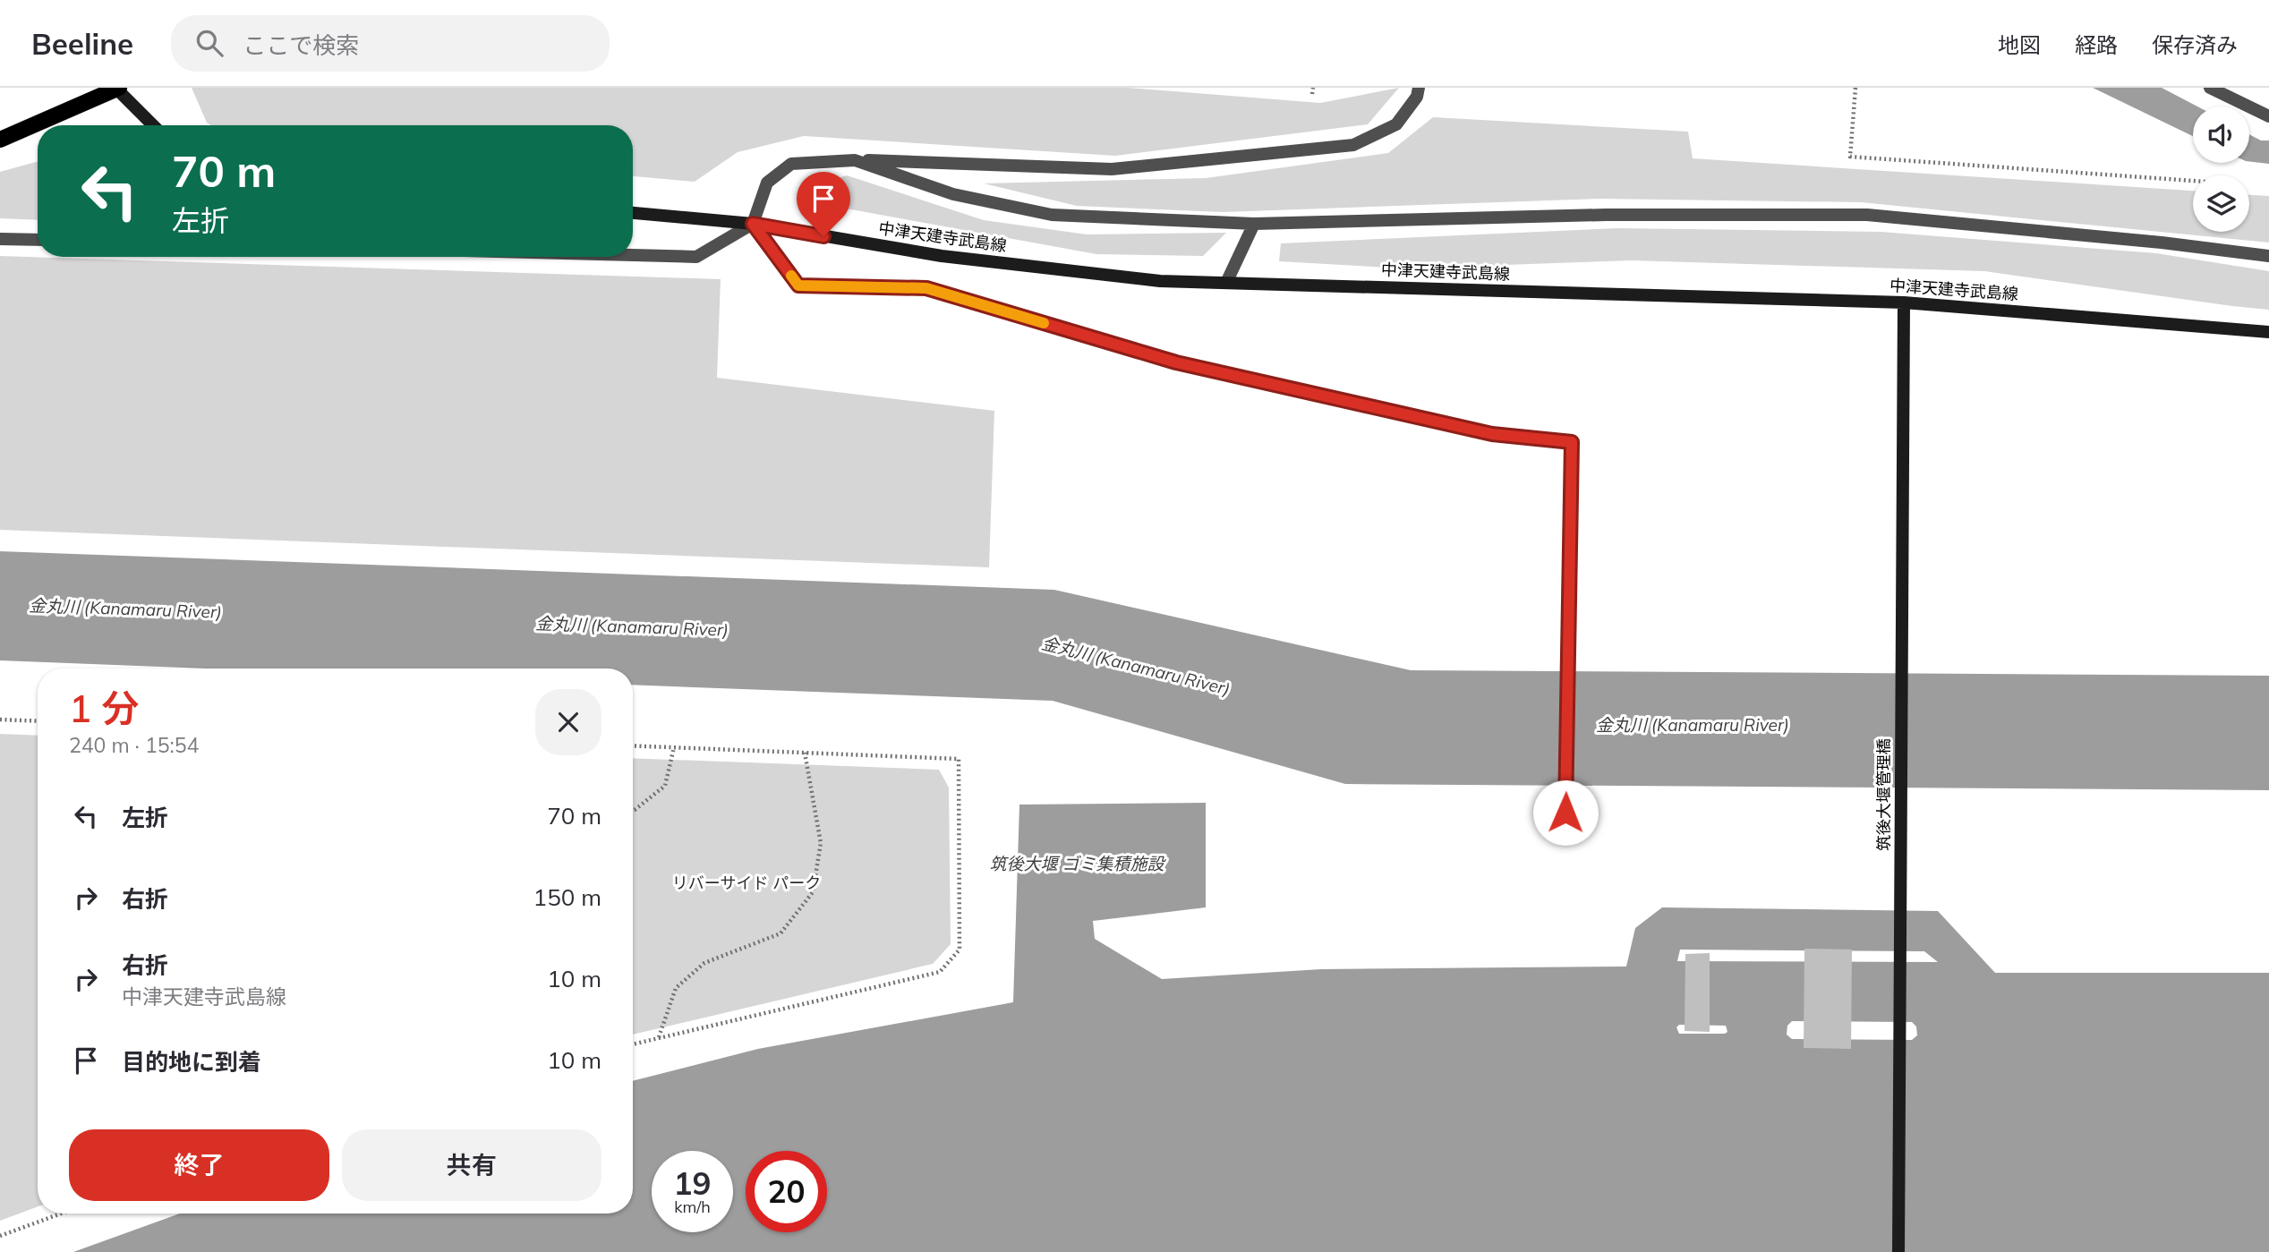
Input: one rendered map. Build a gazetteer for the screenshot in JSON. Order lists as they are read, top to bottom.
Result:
{
  "streets": {
    "main road": ["中津天建寺武島線", "筑後大堰管理橋"]
  },
  "crossings": [
    ["中津天建寺武島線", "筑後大堰管理橋"]
  ],
  "water": ["金丸川 (Kanamaru River)", "筑後大堰 ゴミ集積施設"],
  "parks": ["リバーサイド パーク"],
  "page": {
    "header": "Beeline",
    "search": "ここで検索",
    "nav": ["地図", "経路", "保存済み"],
    "turn": ["70 m", "左折"],
    "heading": ["1 分", "240 m · 15:54"],
    "list": [
      {
        "name": "左折",
        "value": "70 m"
      },
      {
        "name": "右折",
        "value": "150 m"
      },
      {
        "name": "右折",
        "note": "中津天建寺武島線",
        "value": "10 m"
      },
      {
        "name": "目的地に到着",
        "value": "10 m"
      }
    ],
    "buttons": ["終了", "共有"],
    "speed": "19 km/h",
    "limit": "20"
  }
}
